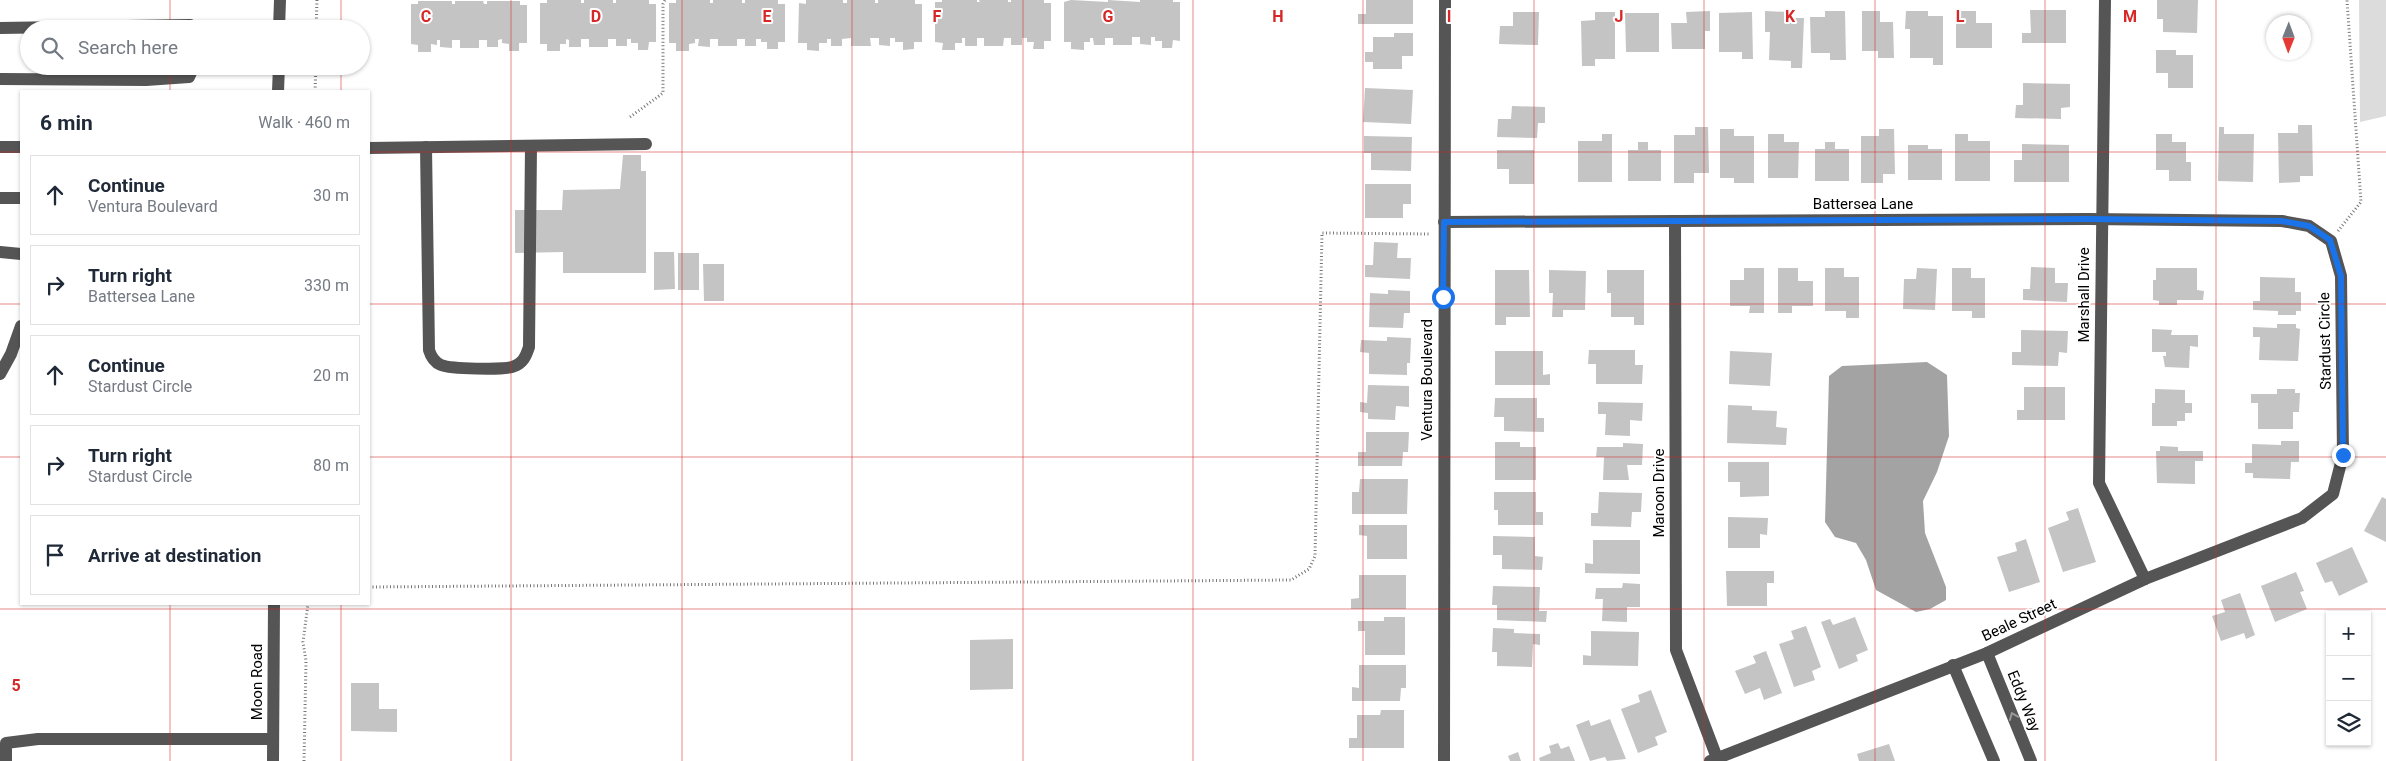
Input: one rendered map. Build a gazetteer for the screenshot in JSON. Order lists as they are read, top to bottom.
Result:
{
  "streets": {
    "street": [
      "Battersea Lane",
      "Marshall Drive",
      "Stardust Circle",
      "Ventura Boulevard",
      "Maroon Drive",
      "Beale Street",
      "Moon Road",
      "Eddy Way"
    ]
  },
  "crossings": [
    ["Battersea Lane", "Marshall Drive"],
    ["Battersea Lane", "Stardust Circle"],
    ["Battersea Lane", "Ventura Boulevard"],
    ["Battersea Lane", "Maroon Drive"],
    ["Marshall Drive", "Beale Street"],
    ["Stardust Circle", "Beale Street"],
    ["Maroon Drive", "Beale Street"],
    ["Beale Street", "Eddy Way"]
  ],
  "north": "bottom",
  "page": {
    "search": "Search here",
    "heading": ["6 min", "Walk · 460 m"],
    "list": [
      ["Continue", "Ventura Boulevard", "30 m"],
      ["Turn right", "Battersea Lane", "330 m"],
      ["Continue", "Stardust Circle", "20 m"],
      ["Turn right", "Stardust Circle", "80 m"],
      "Arrive at destination"
    ],
    "map_buttons": ["+", "−"]
  },
  "grid": {
    "columns": [
      "C",
      "D",
      "E",
      "F",
      "G",
      "H",
      "I",
      "J",
      "K",
      "L",
      "M"
    ],
    "rows": ["5"]
  }
}
